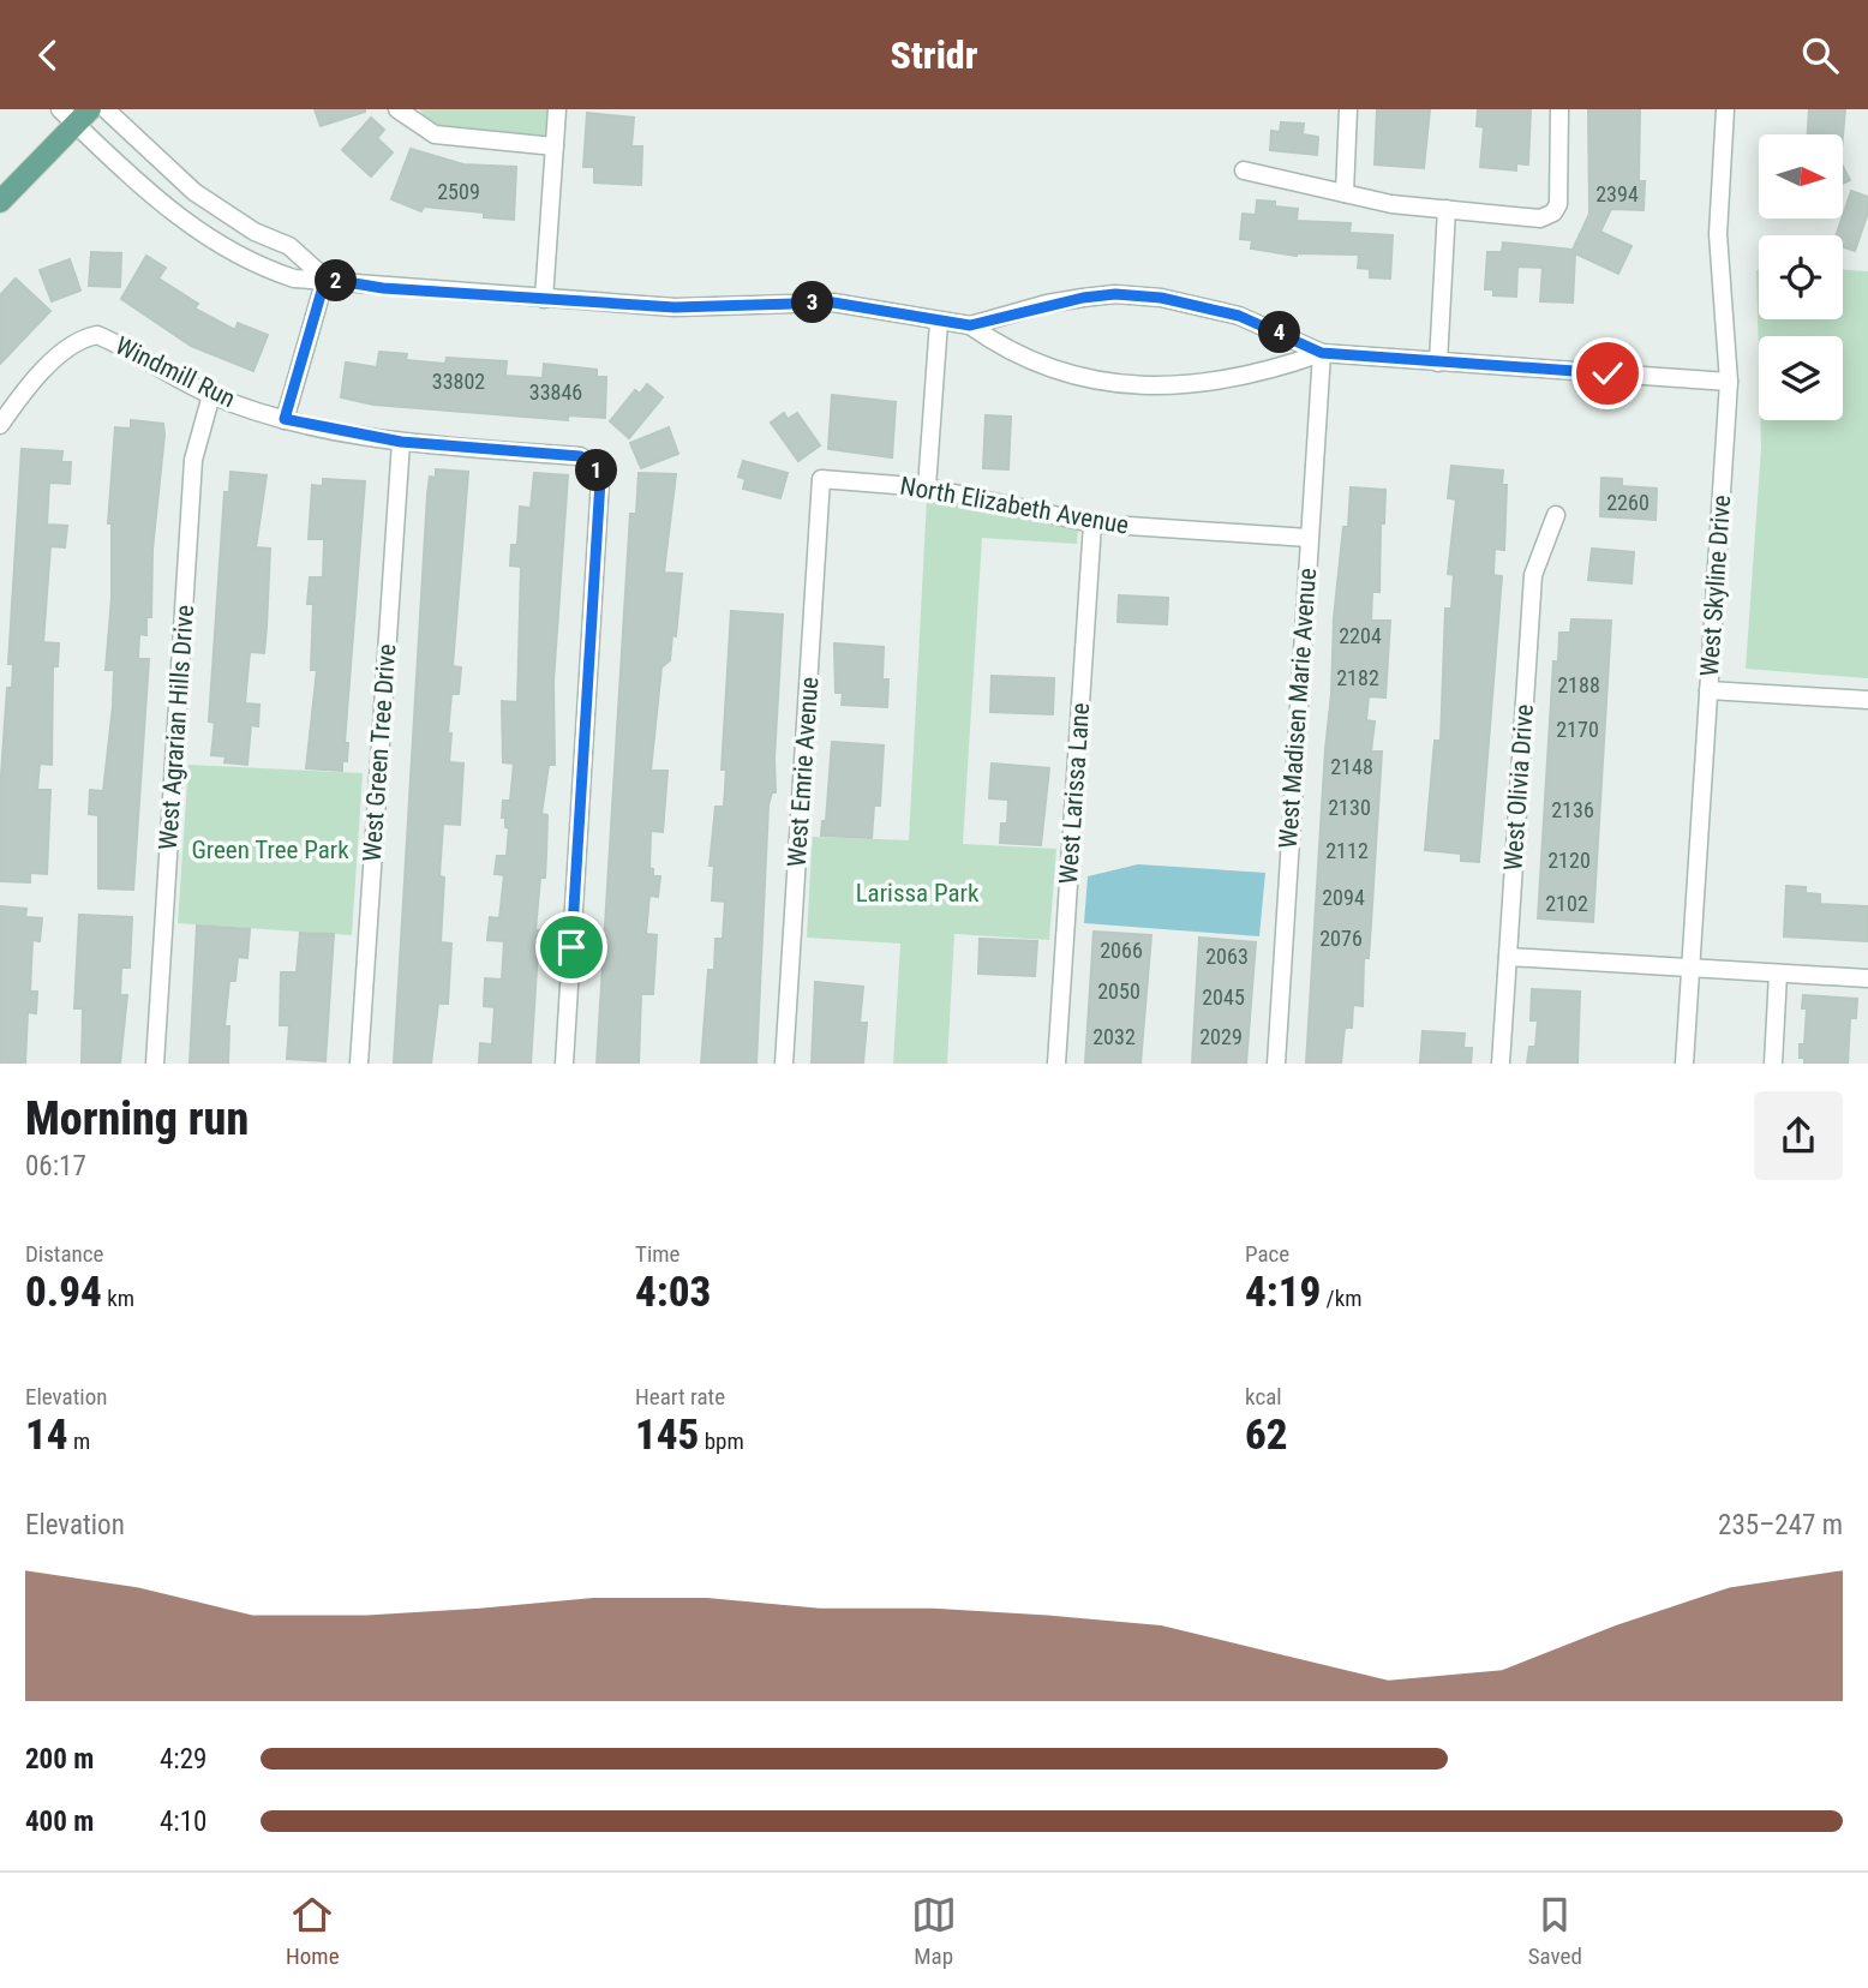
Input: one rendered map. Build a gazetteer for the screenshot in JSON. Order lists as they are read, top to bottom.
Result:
{
  "streets": {
    "street": [
      "Windmill Run",
      "North Elizabeth Avenue",
      "West Skyline Drive",
      "West Madisen Marie Avenue",
      "West Agrarian Hills Drive",
      "West Green Tree Drive",
      "West Emrie Avenue",
      "West Olivia Drive",
      "West Larissa Lane"
    ]
  },
  "crossings": [
    ["Windmill Run", "West Agrarian Hills Drive"],
    ["Windmill Run", "West Green Tree Drive"],
    ["North Elizabeth Avenue", "West Madisen Marie Avenue"],
    ["North Elizabeth Avenue", "West Emrie Avenue"],
    ["North Elizabeth Avenue", "West Larissa Lane"]
  ],
  "parks": ["Green Tree Park", "Larissa Park"],
  "house_numbers": [
    "2509",
    "2394",
    "33802",
    "33846",
    "2260",
    "2204",
    "2182",
    "2188",
    "2170",
    "2148",
    "2130",
    "2136",
    "2112",
    "2120",
    "2094",
    "2102",
    "2076",
    "2066",
    "2063",
    "2050",
    "2045",
    "2032",
    "2029"
  ],
  "north": "right",
  "page": {
    "header": "Stridr",
    "pins": [
      "2",
      "3",
      "4",
      "1"
    ],
    "heading": ["Morning run", "06:17"],
    "stats": [
      ["Distance", "0.94 km"],
      ["Time", "4:03"],
      ["Pace", "4:19 /km"],
      ["Elevation", "14 m"],
      ["Heart rate", "145 bpm"],
      ["kcal", "62"]
    ],
    "chart": ["Elevation", "235–247 m"],
    "list": [
      {
        "name": "200 m",
        "note": "4:29"
      },
      {
        "name": "400 m",
        "note": "4:10"
      }
    ],
    "tabs": ["Home", "Map", "Saved"]
  }
}
